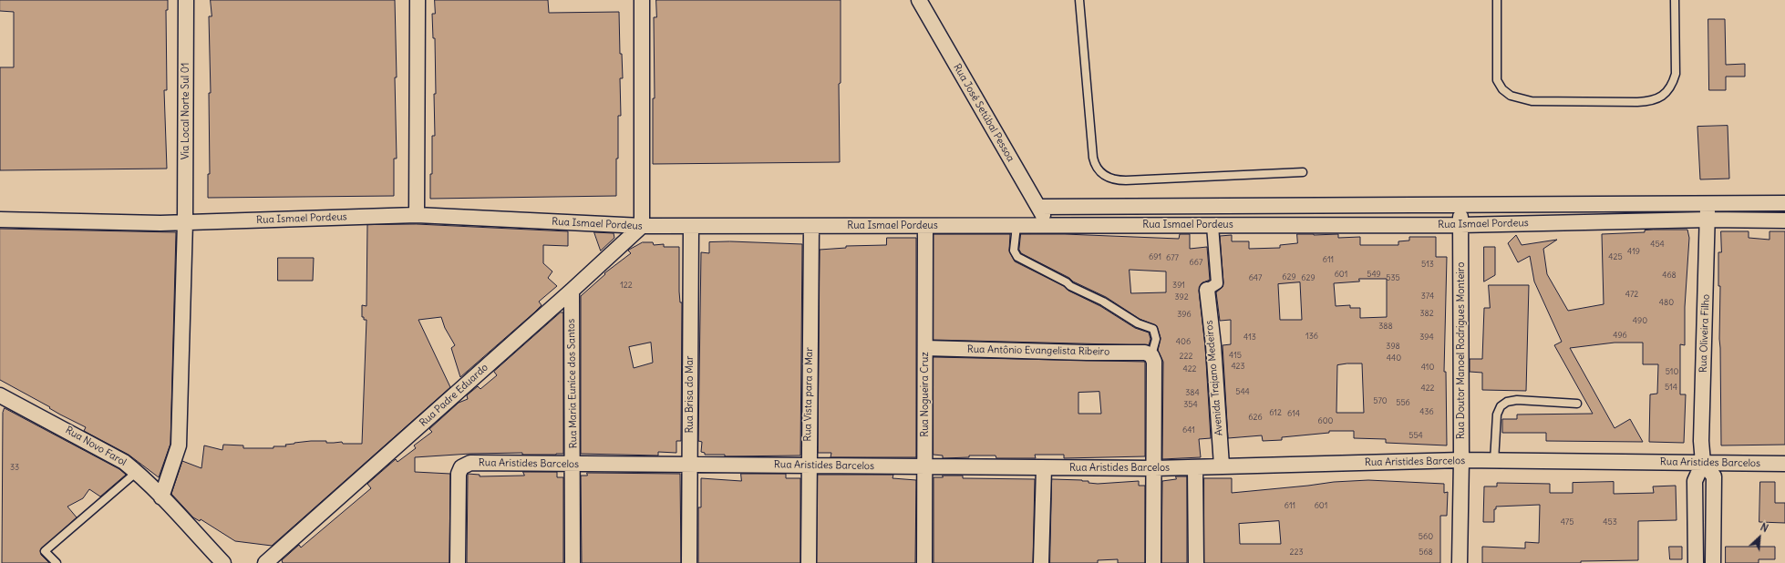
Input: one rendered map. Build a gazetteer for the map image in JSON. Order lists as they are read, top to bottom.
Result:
{
  "streets": {
    "street": [
      "Via Local Norte Sul 01",
      "Rua José Setúbal Pessoa",
      "Rua Ismael Pordeus",
      "Rua Oliveira Filho",
      "Rua Antônio Evangelista Ribeiro",
      "Rua Doutor Manoel Rodrigues Monteiro",
      "Avenida Trajano Medeiros",
      "Rua Maria Euníce dos Santos",
      "Rua Brisa do Mar",
      "Rua Vista para o Mar",
      "Rua Nogueira Cruz",
      "Rua Padre Eduardo",
      "Rua Novo Farol",
      "Rua Aristides Barcelos"
    ]
  },
  "crossings": [
    ["Via Local Norte Sul 01", "Rua Ismael Pordeus"],
    ["Via Local Norte Sul 01", "Rua Novo Farol"],
    ["Rua José Setúbal Pessoa", "Rua Ismael Pordeus"],
    ["Rua Ismael Pordeus", "Rua Oliveira Filho"],
    ["Rua Ismael Pordeus", "Rua Doutor Manoel Rodrigues Monteiro"],
    ["Rua Ismael Pordeus", "Rua Brisa do Mar"],
    ["Rua Ismael Pordeus", "Rua Vista para o Mar"],
    ["Rua Ismael Pordeus", "Rua Nogueira Cruz"],
    ["Rua Ismael Pordeus", "Rua Padre Eduardo"],
    ["Rua Oliveira Filho", "Rua Aristides Barcelos"],
    ["Rua Antônio Evangelista Ribeiro", "Rua Nogueira Cruz"],
    ["Rua Doutor Manoel Rodrigues Monteiro", "Rua Aristides Barcelos"],
    ["Avenida Trajano Medeiros", "Rua Aristides Barcelos"],
    ["Rua Maria Euníce dos Santos", "Rua Padre Eduardo"],
    ["Rua Maria Euníce dos Santos", "Rua Aristides Barcelos"],
    ["Rua Brisa do Mar", "Rua Aristides Barcelos"],
    ["Rua Vista para o Mar", "Rua Aristides Barcelos"],
    ["Rua Nogueira Cruz", "Rua Aristides Barcelos"]
  ],
  "house_numbers": [
    "454",
    "419",
    "691",
    "425",
    "677",
    "611",
    "667",
    "513",
    "601",
    "549",
    "468",
    "629",
    "647",
    "629",
    "535",
    "122",
    "391",
    "472",
    "374",
    "392",
    "480",
    "382",
    "396",
    "490",
    "388",
    "496",
    "136",
    "413",
    "394",
    "406",
    "398",
    "415",
    "222",
    "440",
    "423",
    "410",
    "422",
    "510",
    "514",
    "422",
    "544",
    "384",
    "570",
    "556",
    "354",
    "436",
    "612",
    "614",
    "626",
    "600",
    "641",
    "554",
    "33",
    "611",
    "601",
    "475",
    "453",
    "560",
    "223",
    "568"
  ],
  "north": "top right"
}
